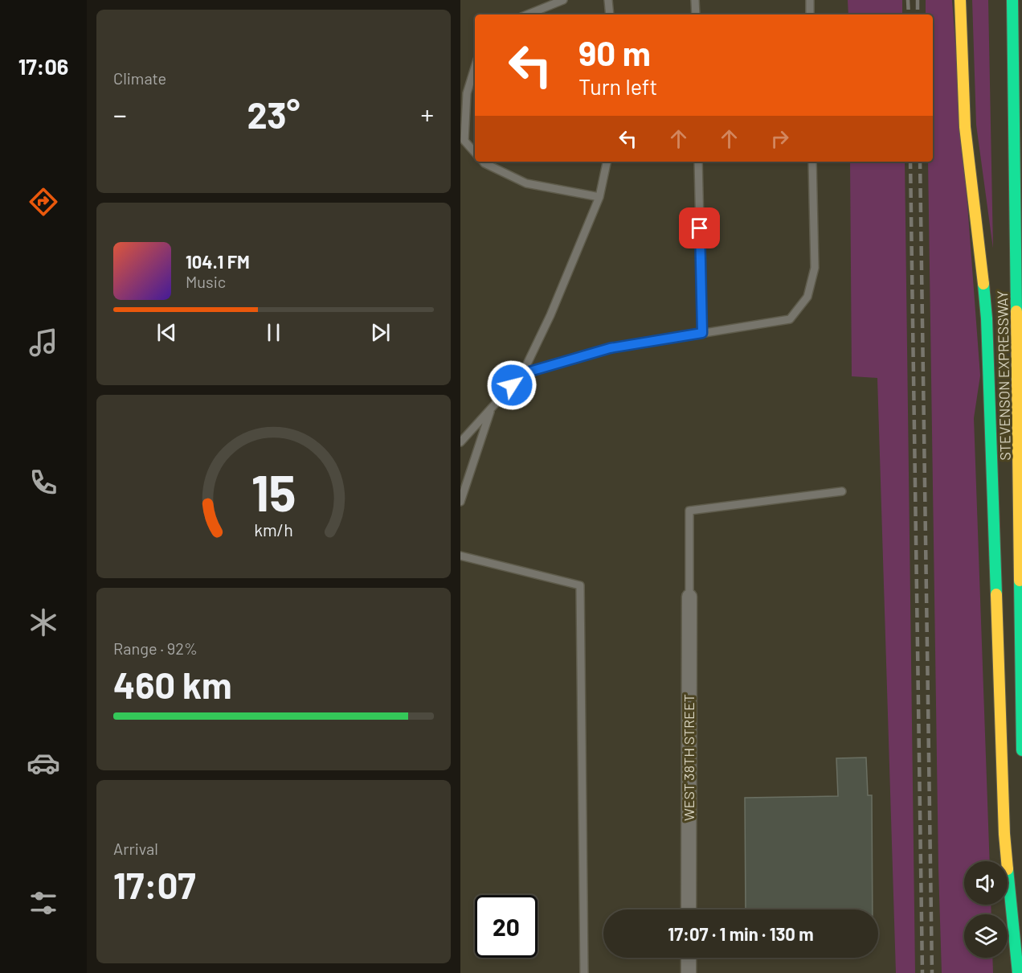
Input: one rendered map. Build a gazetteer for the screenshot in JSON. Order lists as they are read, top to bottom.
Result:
{
  "streets": {
    "highway": ["STEVENSON EXPRESSWAY"],
    "street": ["WEST 38TH STREET"]
  },
  "page": {
    "tabs": "17:06",
    "tile": [
      "Climate",
      ["Range · 92%", "460 km"],
      ["Arrival", "17:07"]
    ],
    "turn": ["90 m", "Turn left"],
    "heat": ["−", "23°", "+"],
    "song": ["104.1 FM", "Music"],
    "limit": "20",
    "trip": "17:07 · 1 min · 130 m",
    "gauge": ["15", "km/h"]
  }
}
